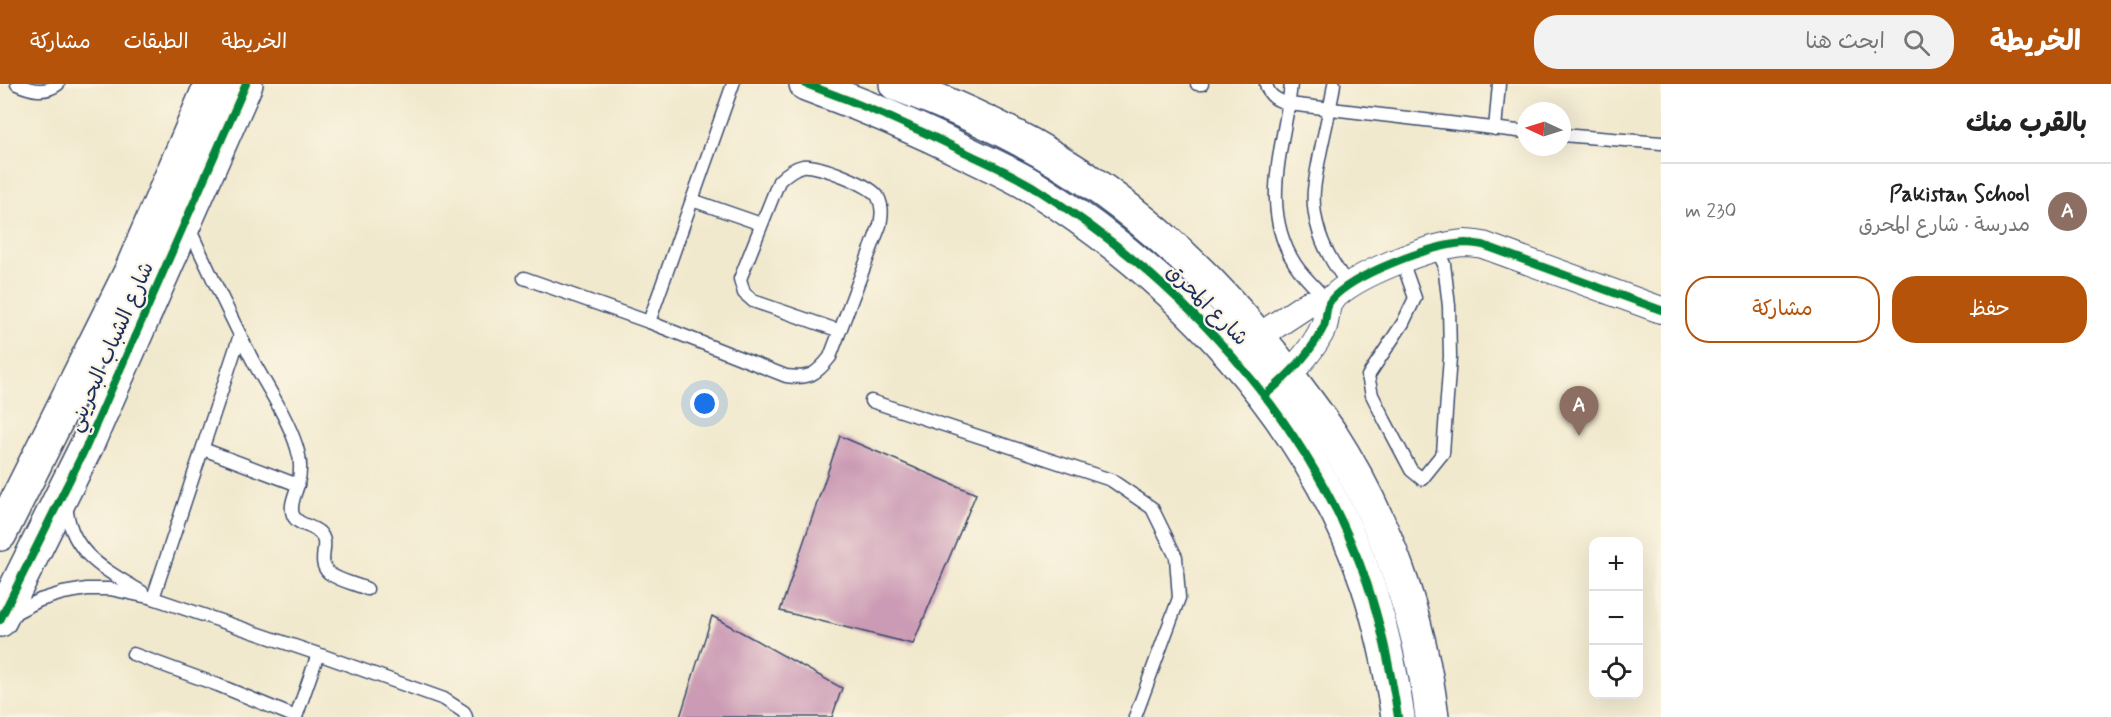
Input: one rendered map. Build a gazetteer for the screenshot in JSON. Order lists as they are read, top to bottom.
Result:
{
  "streets": {
    "street": ["شارع المحرق", "شارع الشباب البحريني"]
  },
  "north": "left",
  "page": {
    "header": "الخريطة",
    "search": "ابحث هنا",
    "nav": ["الخريطة", "الطبقات", "مشاركة"],
    "heading": "بالقرب منك",
    "list": [
      {
        "mark": "A",
        "name": "Pakistan School",
        "note": "مدرسة · شارع المحرق",
        "value": "230 m"
      }
    ],
    "buttons": ["حفظ", "مشاركة"],
    "pins": "A",
    "map_buttons": ["+", "−"]
  }
}
